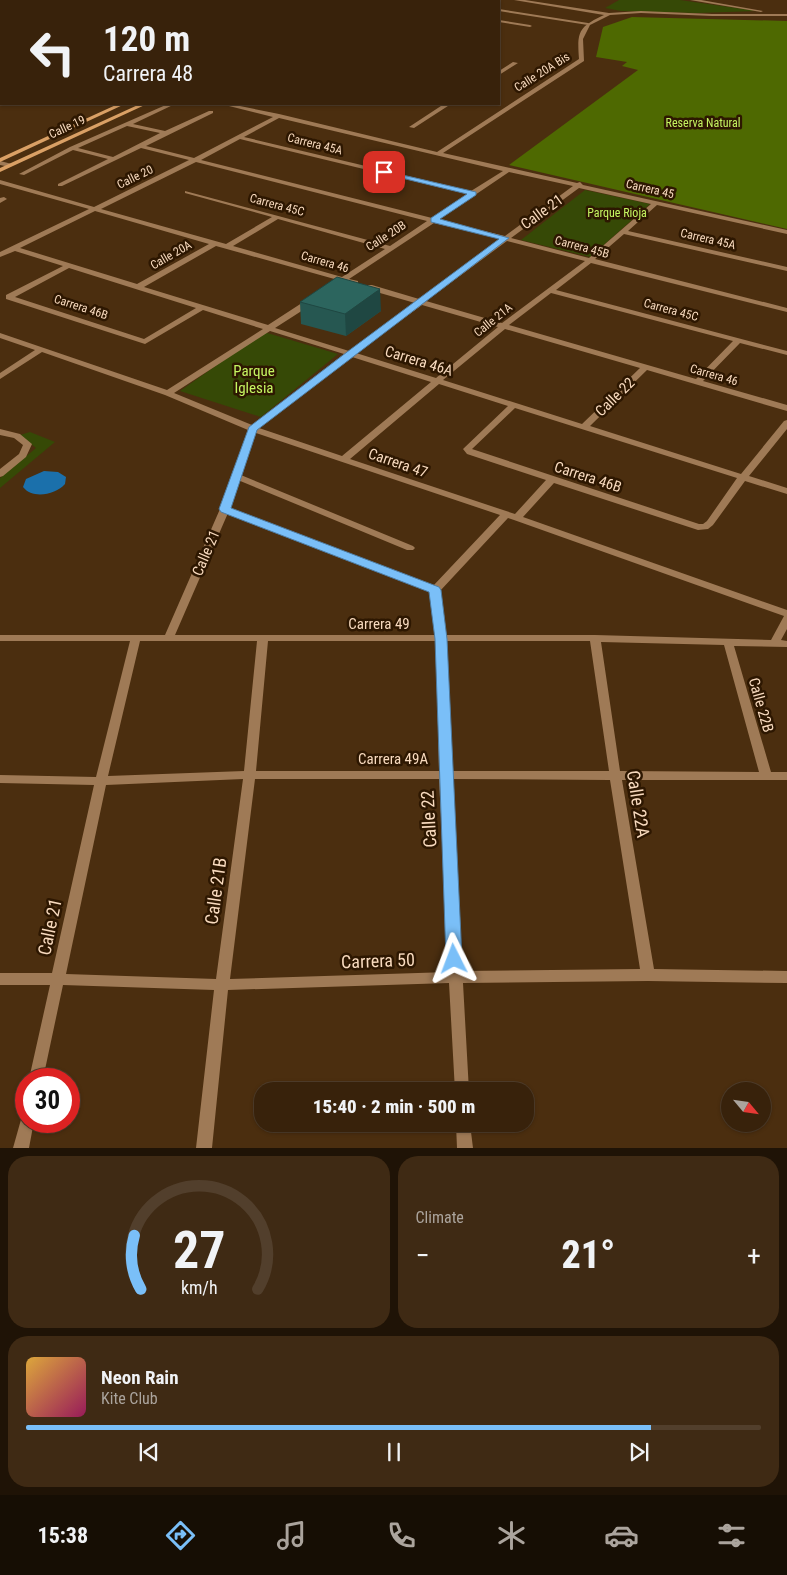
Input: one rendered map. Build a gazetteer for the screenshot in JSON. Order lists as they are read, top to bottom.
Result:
{
  "streets": {
    "main road": ["Calle 19"],
    "street": [
      "Calle 20A Bis",
      "Carrera 45A",
      "Calle 20",
      "Carrera 45",
      "Carrera 45C",
      "Calle 21",
      "Calle 20B",
      "Carrera 45B",
      "Calle 20A",
      "Carrera 46",
      "Carrera 46B",
      "Calle 21A",
      "Carrera 46A",
      "Calle 22",
      "Carrera 47",
      "Carrera 49",
      "Calle 22B",
      "Carrera 49A",
      "Calle 22A",
      "Calle 21B",
      "Carrera 50"
    ]
  },
  "crossings": [
    ["Carrera 45A", "Calle 20"],
    ["Carrera 45A", "Calle 20B"],
    ["Carrera 45A", "Calle 21A"],
    ["Calle 20", "Carrera 45B"],
    ["Calle 20", "Carrera 46"],
    ["Calle 20", "Carrera 46A"],
    ["Carrera 45", "Calle 21"],
    ["Carrera 45", "Calle 20B"],
    ["Carrera 45", "Calle 21A"],
    ["Carrera 45C", "Calle 20B"],
    ["Carrera 45C", "Calle 21A"],
    ["Calle 21", "Carrera 45B"],
    ["Calle 21", "Carrera 46"],
    ["Calle 21", "Carrera 46A"],
    ["Calle 21", "Carrera 47"],
    ["Calle 21", "Carrera 49"],
    ["Calle 21", "Carrera 49A"],
    ["Calle 21", "Carrera 50"],
    ["Calle 20B", "Carrera 45B"],
    ["Calle 20B", "Carrera 46"],
    ["Carrera 45B", "Calle 21A"],
    ["Calle 20A", "Carrera 46"],
    ["Calle 20A", "Carrera 46A"],
    ["Carrera 46", "Calle 21A"],
    ["Carrera 46", "Calle 22"],
    ["Carrera 46B", "Carrera 46A"],
    ["Calle 21A", "Carrera 46A"],
    ["Calle 21A", "Carrera 47"],
    ["Carrera 46A", "Calle 22"],
    ["Calle 22", "Carrera 49"],
    ["Calle 22", "Carrera 49A"],
    ["Calle 22", "Carrera 50"],
    ["Carrera 49", "Calle 22B"],
    ["Carrera 49", "Calle 22A"],
    ["Carrera 49", "Calle 21B"],
    ["Calle 22B", "Carrera 49A"],
    ["Carrera 49A", "Calle 22A"],
    ["Carrera 49A", "Calle 21B"],
    ["Calle 22A", "Carrera 50"],
    ["Calle 21B", "Carrera 50"]
  ],
  "parks": ["Reserva Natural", "Parque Rioja", "Parque Iglesia"],
  "north": "bottom right",
  "page": {
    "turn": ["120 m", "Carrera 48"],
    "limit": "30",
    "trip": "15:40 · 2 min · 500 m",
    "tile": "Climate",
    "heat": ["−", "21°", "+"],
    "song": ["Neon Rain", "Kite Club"],
    "tabs": "15:38",
    "gauge": ["27", "km/h"]
  }
}
